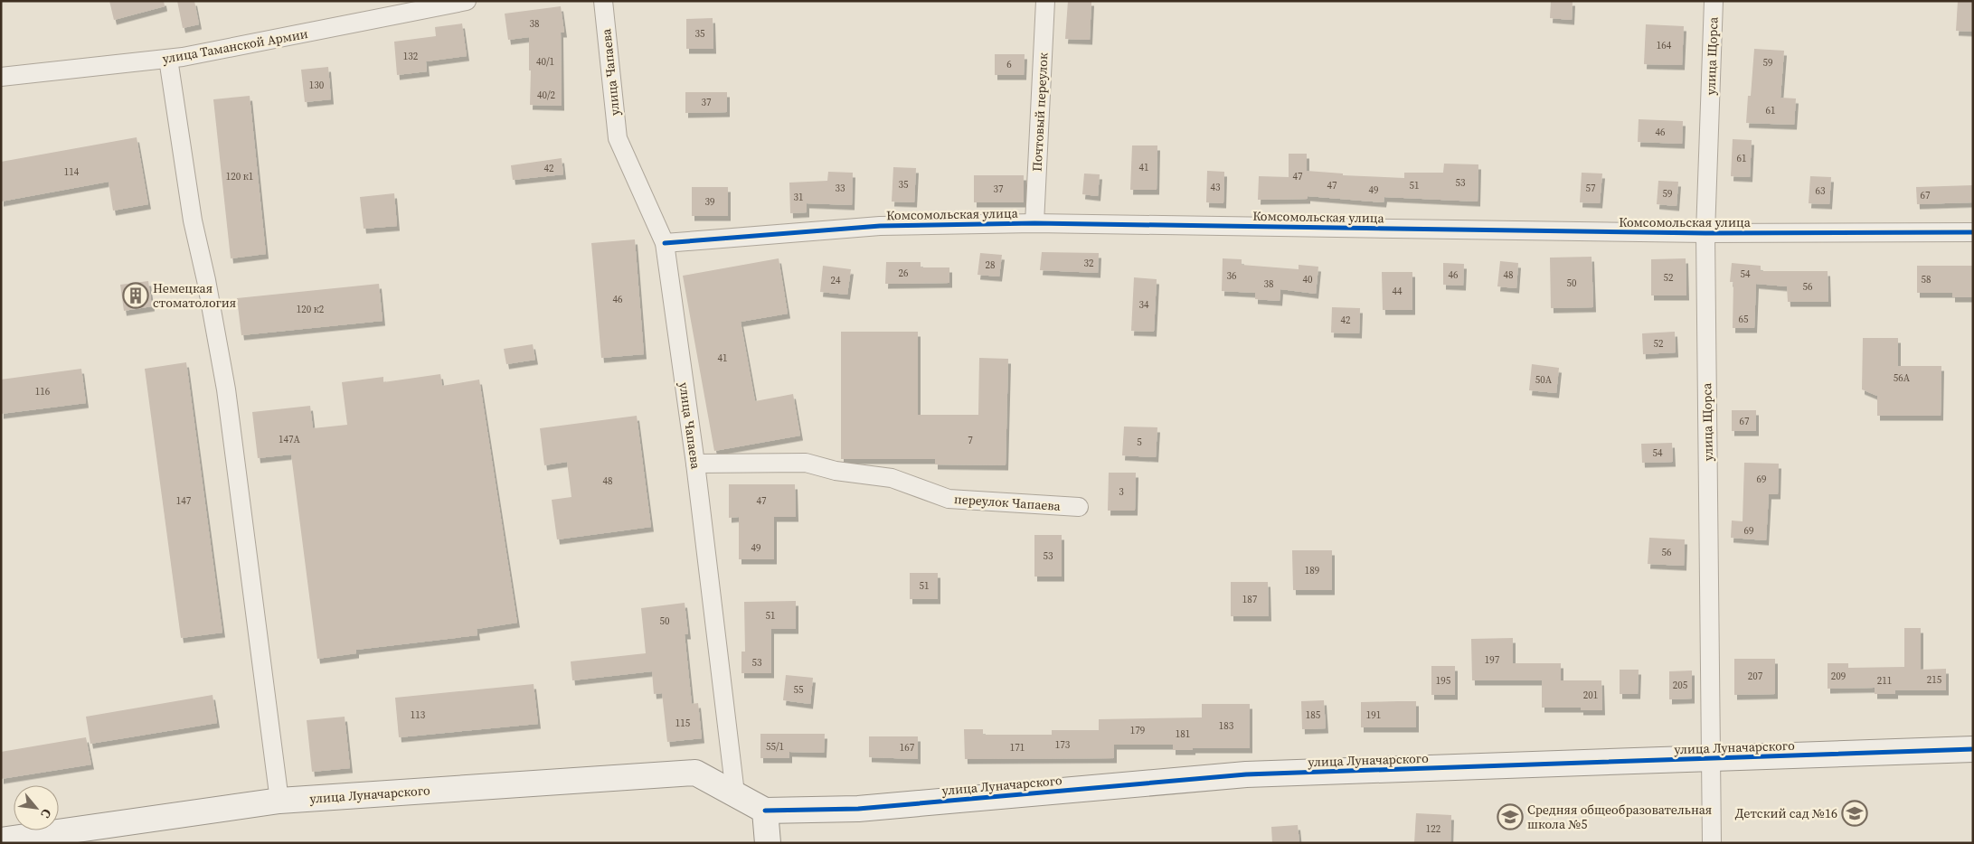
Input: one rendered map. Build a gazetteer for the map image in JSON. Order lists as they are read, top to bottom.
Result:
{
  "streets": {
    "street": [
      "улица Таманской Армии",
      "улица Щорса",
      "улица Чапаева",
      "Почтовый переулок",
      "Комсомольская улица",
      "переулок Чапаева",
      "улица Луначарского"
    ]
  },
  "crossings": [
    ["улица Щорса", "Комсомольская улица"],
    ["улица Щорса", "улица Луначарского"],
    ["улица Чапаева", "Комсомольская улица"],
    ["улица Чапаева", "переулок Чапаева"],
    ["улица Чапаева", "улица Луначарского"],
    ["Почтовый переулок", "Комсомольская улица"]
  ],
  "places": {
    "building": ["Немецкая стоматология"],
    "school or university": ["Детский сад №16", "Средняя общеобразовательная школа №5"]
  },
  "house_numbers": [
    "38",
    "35",
    "164",
    "132",
    "40/1",
    "59",
    "6",
    "130",
    "40/2",
    "37",
    "61",
    "46",
    "61",
    "41",
    "42",
    "114",
    "120 к1",
    "47",
    "53",
    "35",
    "47",
    "51",
    "43",
    "33",
    "57",
    "37",
    "49",
    "63",
    "59",
    "67",
    "31",
    "39",
    "32",
    "28",
    "26",
    "54",
    "46",
    "48",
    "36",
    "52",
    "40",
    "58",
    "24",
    "50",
    "38",
    "56",
    "44",
    "46",
    "34",
    "120 к2",
    "65",
    "42",
    "52",
    "41",
    "56А",
    "50А",
    "116",
    "67",
    "147А",
    "7",
    "5",
    "54",
    "69",
    "48",
    "3",
    "147",
    "47",
    "69",
    "49",
    "56",
    "53",
    "189",
    "51",
    "187",
    "51",
    "50",
    "197",
    "53",
    "207",
    "209",
    "215",
    "195",
    "211",
    "205",
    "55",
    "201",
    "113",
    "185",
    "191",
    "115",
    "183",
    "179",
    "181",
    "173",
    "55/1",
    "167",
    "171",
    "122"
  ],
  "north": "bottom right"
}
